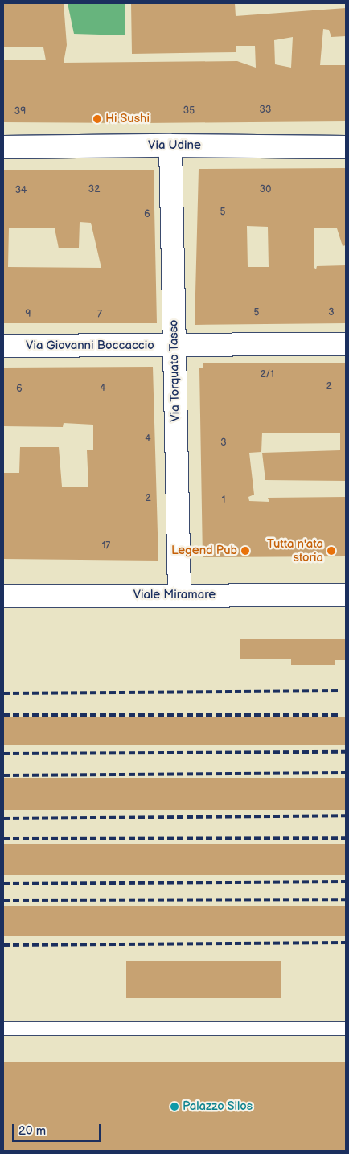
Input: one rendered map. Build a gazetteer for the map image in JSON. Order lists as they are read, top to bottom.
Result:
{
  "streets": {
    "street": [
      "Via Udine",
      "Via Giovanni Boccaccio",
      "Via Torquato Tasso",
      "Viale Miramare"
    ]
  },
  "crossings": [
    ["Via Udine", "Via Torquato Tasso"],
    ["Via Giovanni Boccaccio", "Via Torquato Tasso"],
    ["Via Torquato Tasso", "Viale Miramare"]
  ],
  "places": [
    "Hi Sushi",
    "Legend Pub",
    "Tutta n'ata storia",
    "Palazzo Silos"
  ],
  "house_numbers": [
    "33",
    "35",
    "39",
    "32",
    "30",
    "34",
    "5",
    "6",
    "5",
    "3",
    "9",
    "7",
    "2/1",
    "2",
    "4",
    "6",
    "4",
    "3",
    "2",
    "1",
    "17"
  ],
  "scale_bar": "20 m"
}
